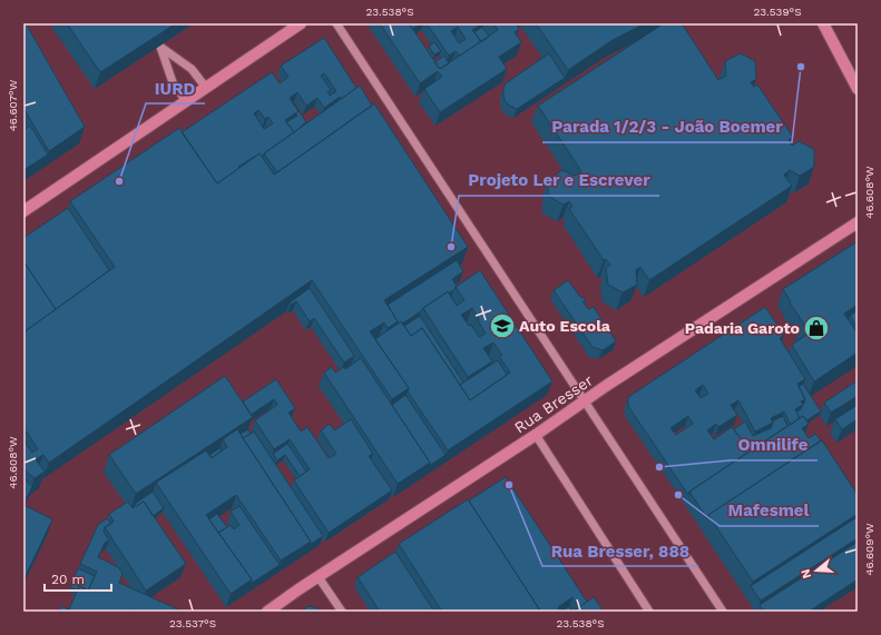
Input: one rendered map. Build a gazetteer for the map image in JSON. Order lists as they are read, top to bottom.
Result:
{
  "streets": {
    "main road": ["Rua Bresser"]
  },
  "places": {
    "other": [
      "Parada 1/2/3 - João Boemer",
      "IURD",
      "Projeto Ler e Escrever",
      "Omnilife",
      "Rua Bresser, 888",
      "Mafesmel"
    ],
    "school or university": ["Auto Escola"],
    "shop": ["Padaria Garoto"]
  },
  "scale_bar": "20 m",
  "north": "left",
  "coordinates": [
    "23.538°S",
    "23.539°S",
    "46.607°W",
    "46.608°W",
    "46.609°W",
    "23.537°S"
  ]
}
